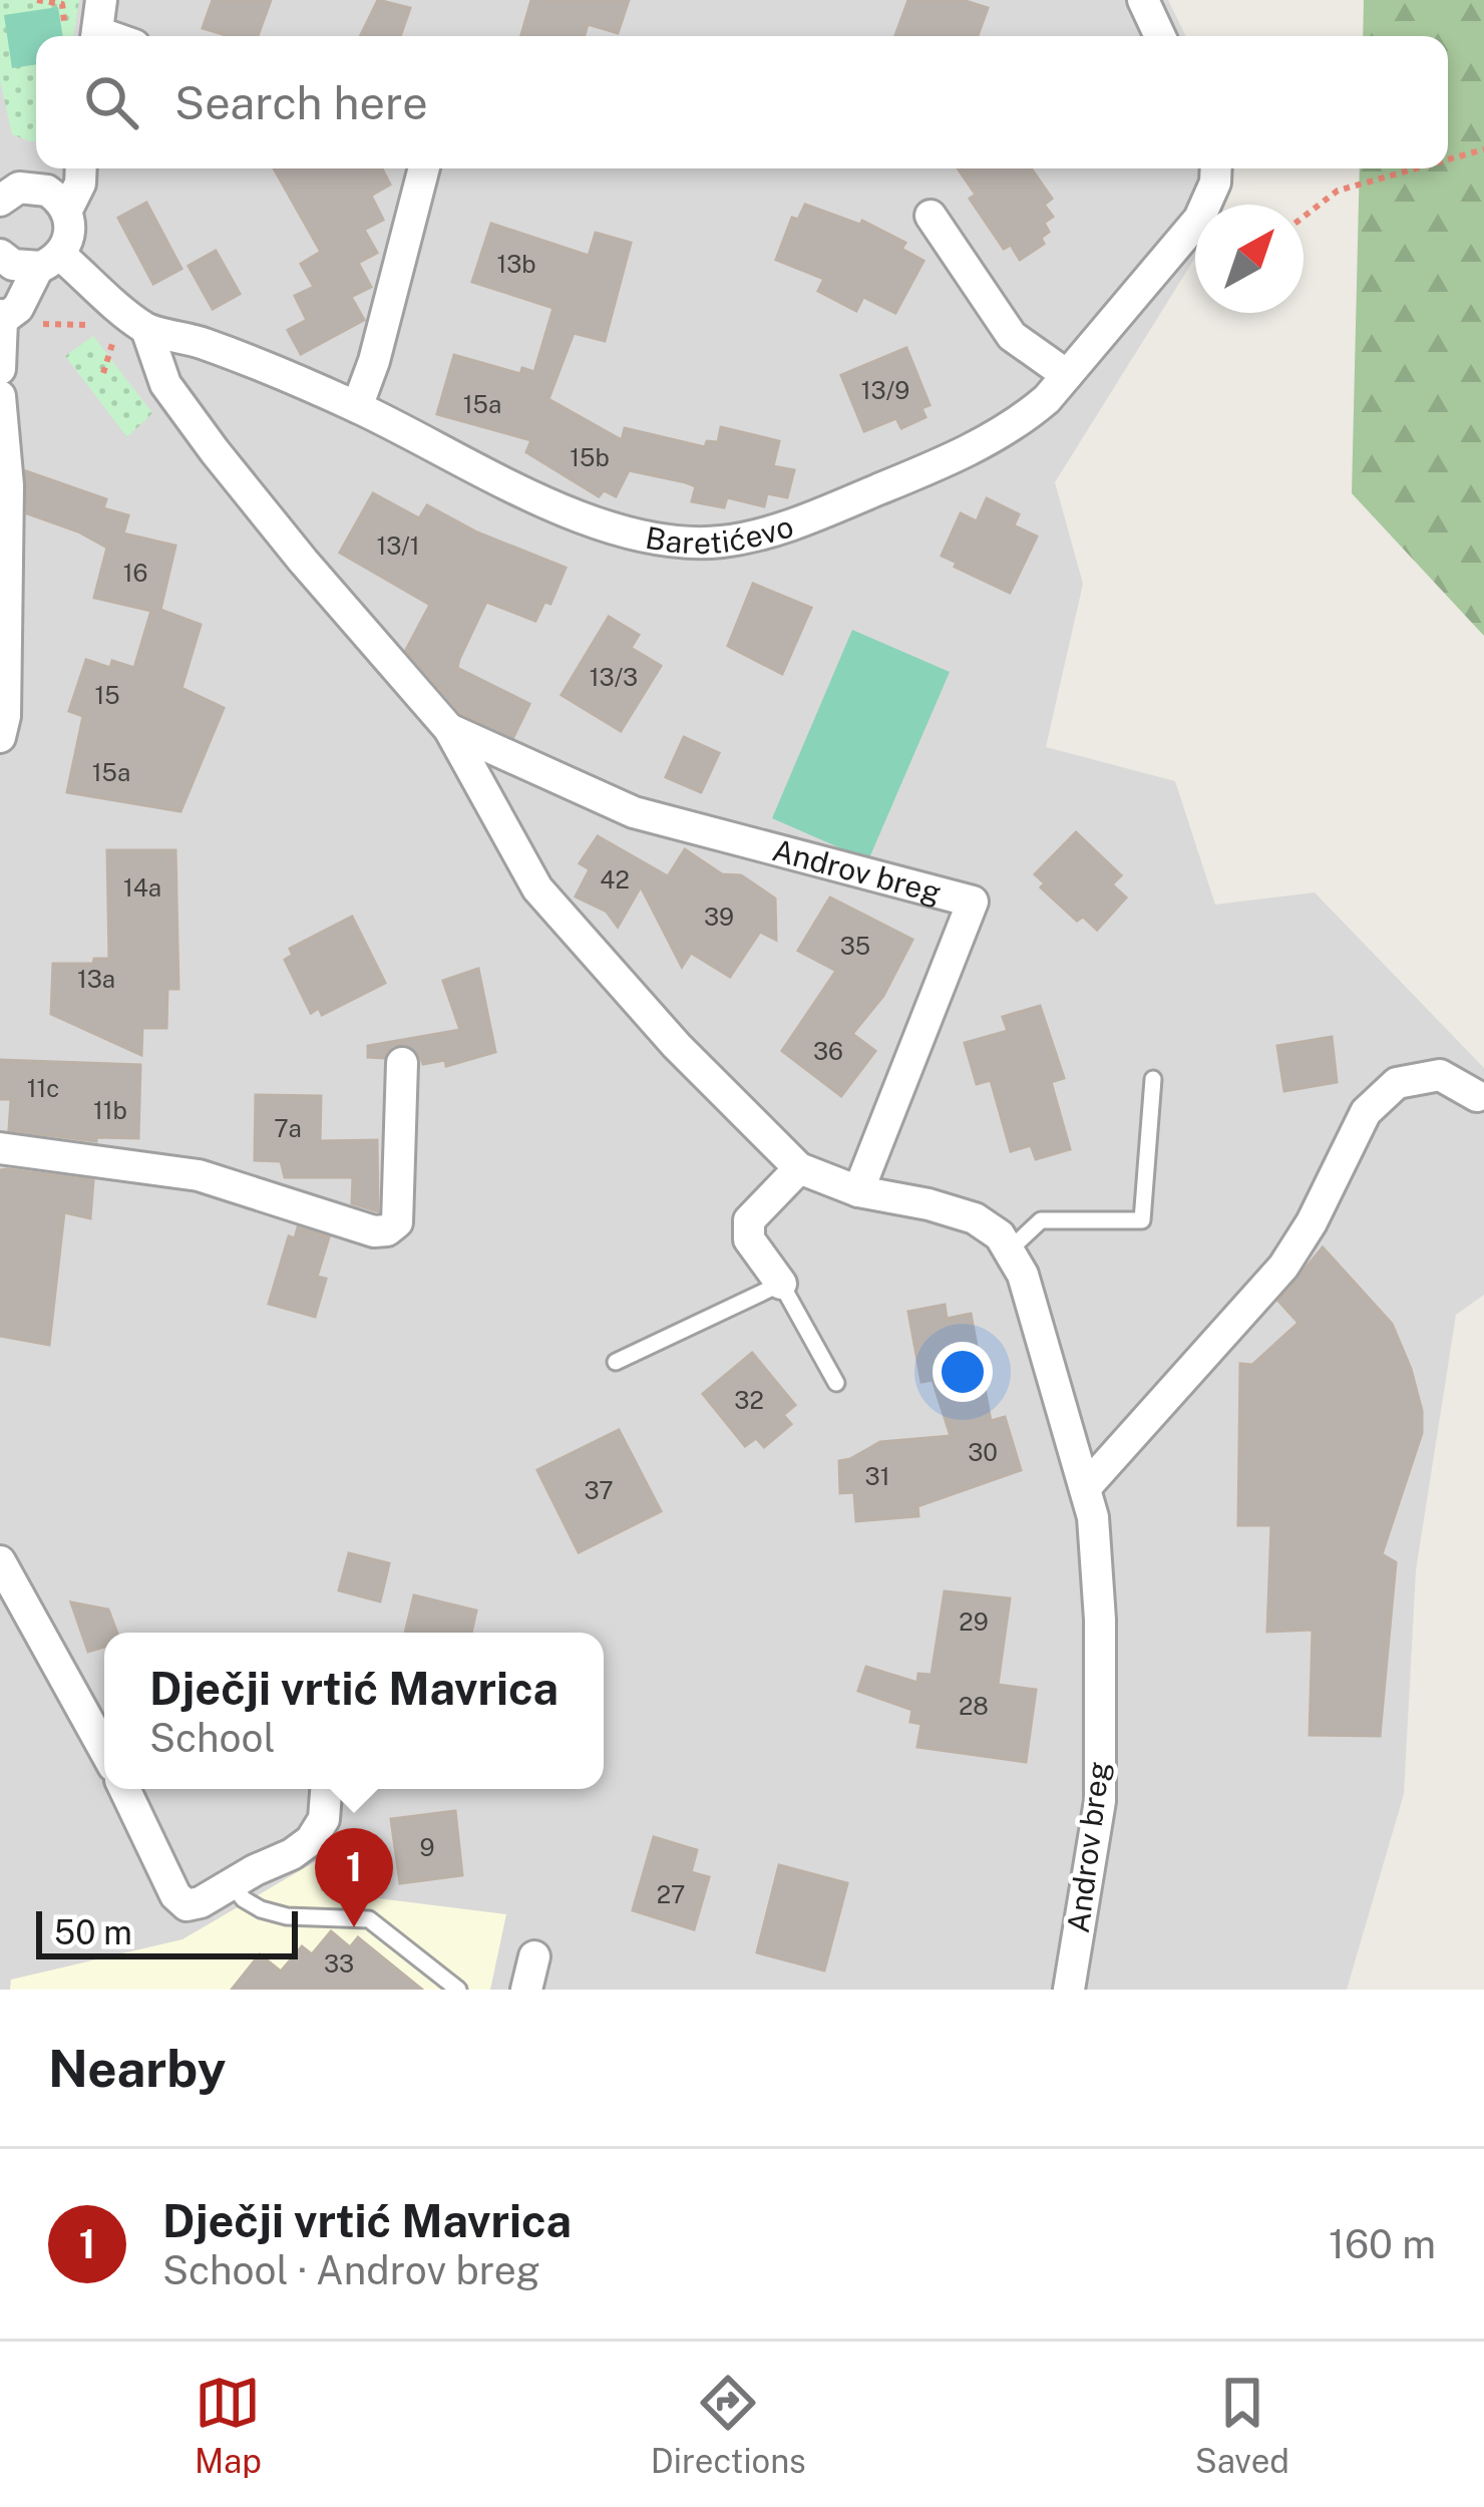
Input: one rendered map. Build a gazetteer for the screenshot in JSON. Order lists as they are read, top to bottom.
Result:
{
  "streets": {
    "street": ["Baretićevo", "Androv breg"]
  },
  "crossings": [
    ["Baretićevo", "Androv breg"]
  ],
  "house_numbers": [
    "13b",
    "13/9",
    "15a",
    "15b",
    "13/1",
    "16",
    "13/3",
    "15",
    "15a",
    "42",
    "14a",
    "39",
    "35",
    "13a",
    "36",
    "11c",
    "11b",
    "7a",
    "32",
    "30",
    "31",
    "37",
    "29",
    "28",
    "9",
    "27",
    "33"
  ],
  "scale_bar": "50 m",
  "north": "top right",
  "page": {
    "search": "Search here",
    "popup": ["Dječji vrtić Mavrica", "School"],
    "pins": "1",
    "scale": "50 m",
    "heading": "Nearby",
    "list": [
      {
        "mark": "1",
        "name": "Dječji vrtić Mavrica",
        "note": "School · Androv breg",
        "value": "160 m"
      }
    ],
    "nav": ["Map", "Directions", "Saved"]
  }
}
